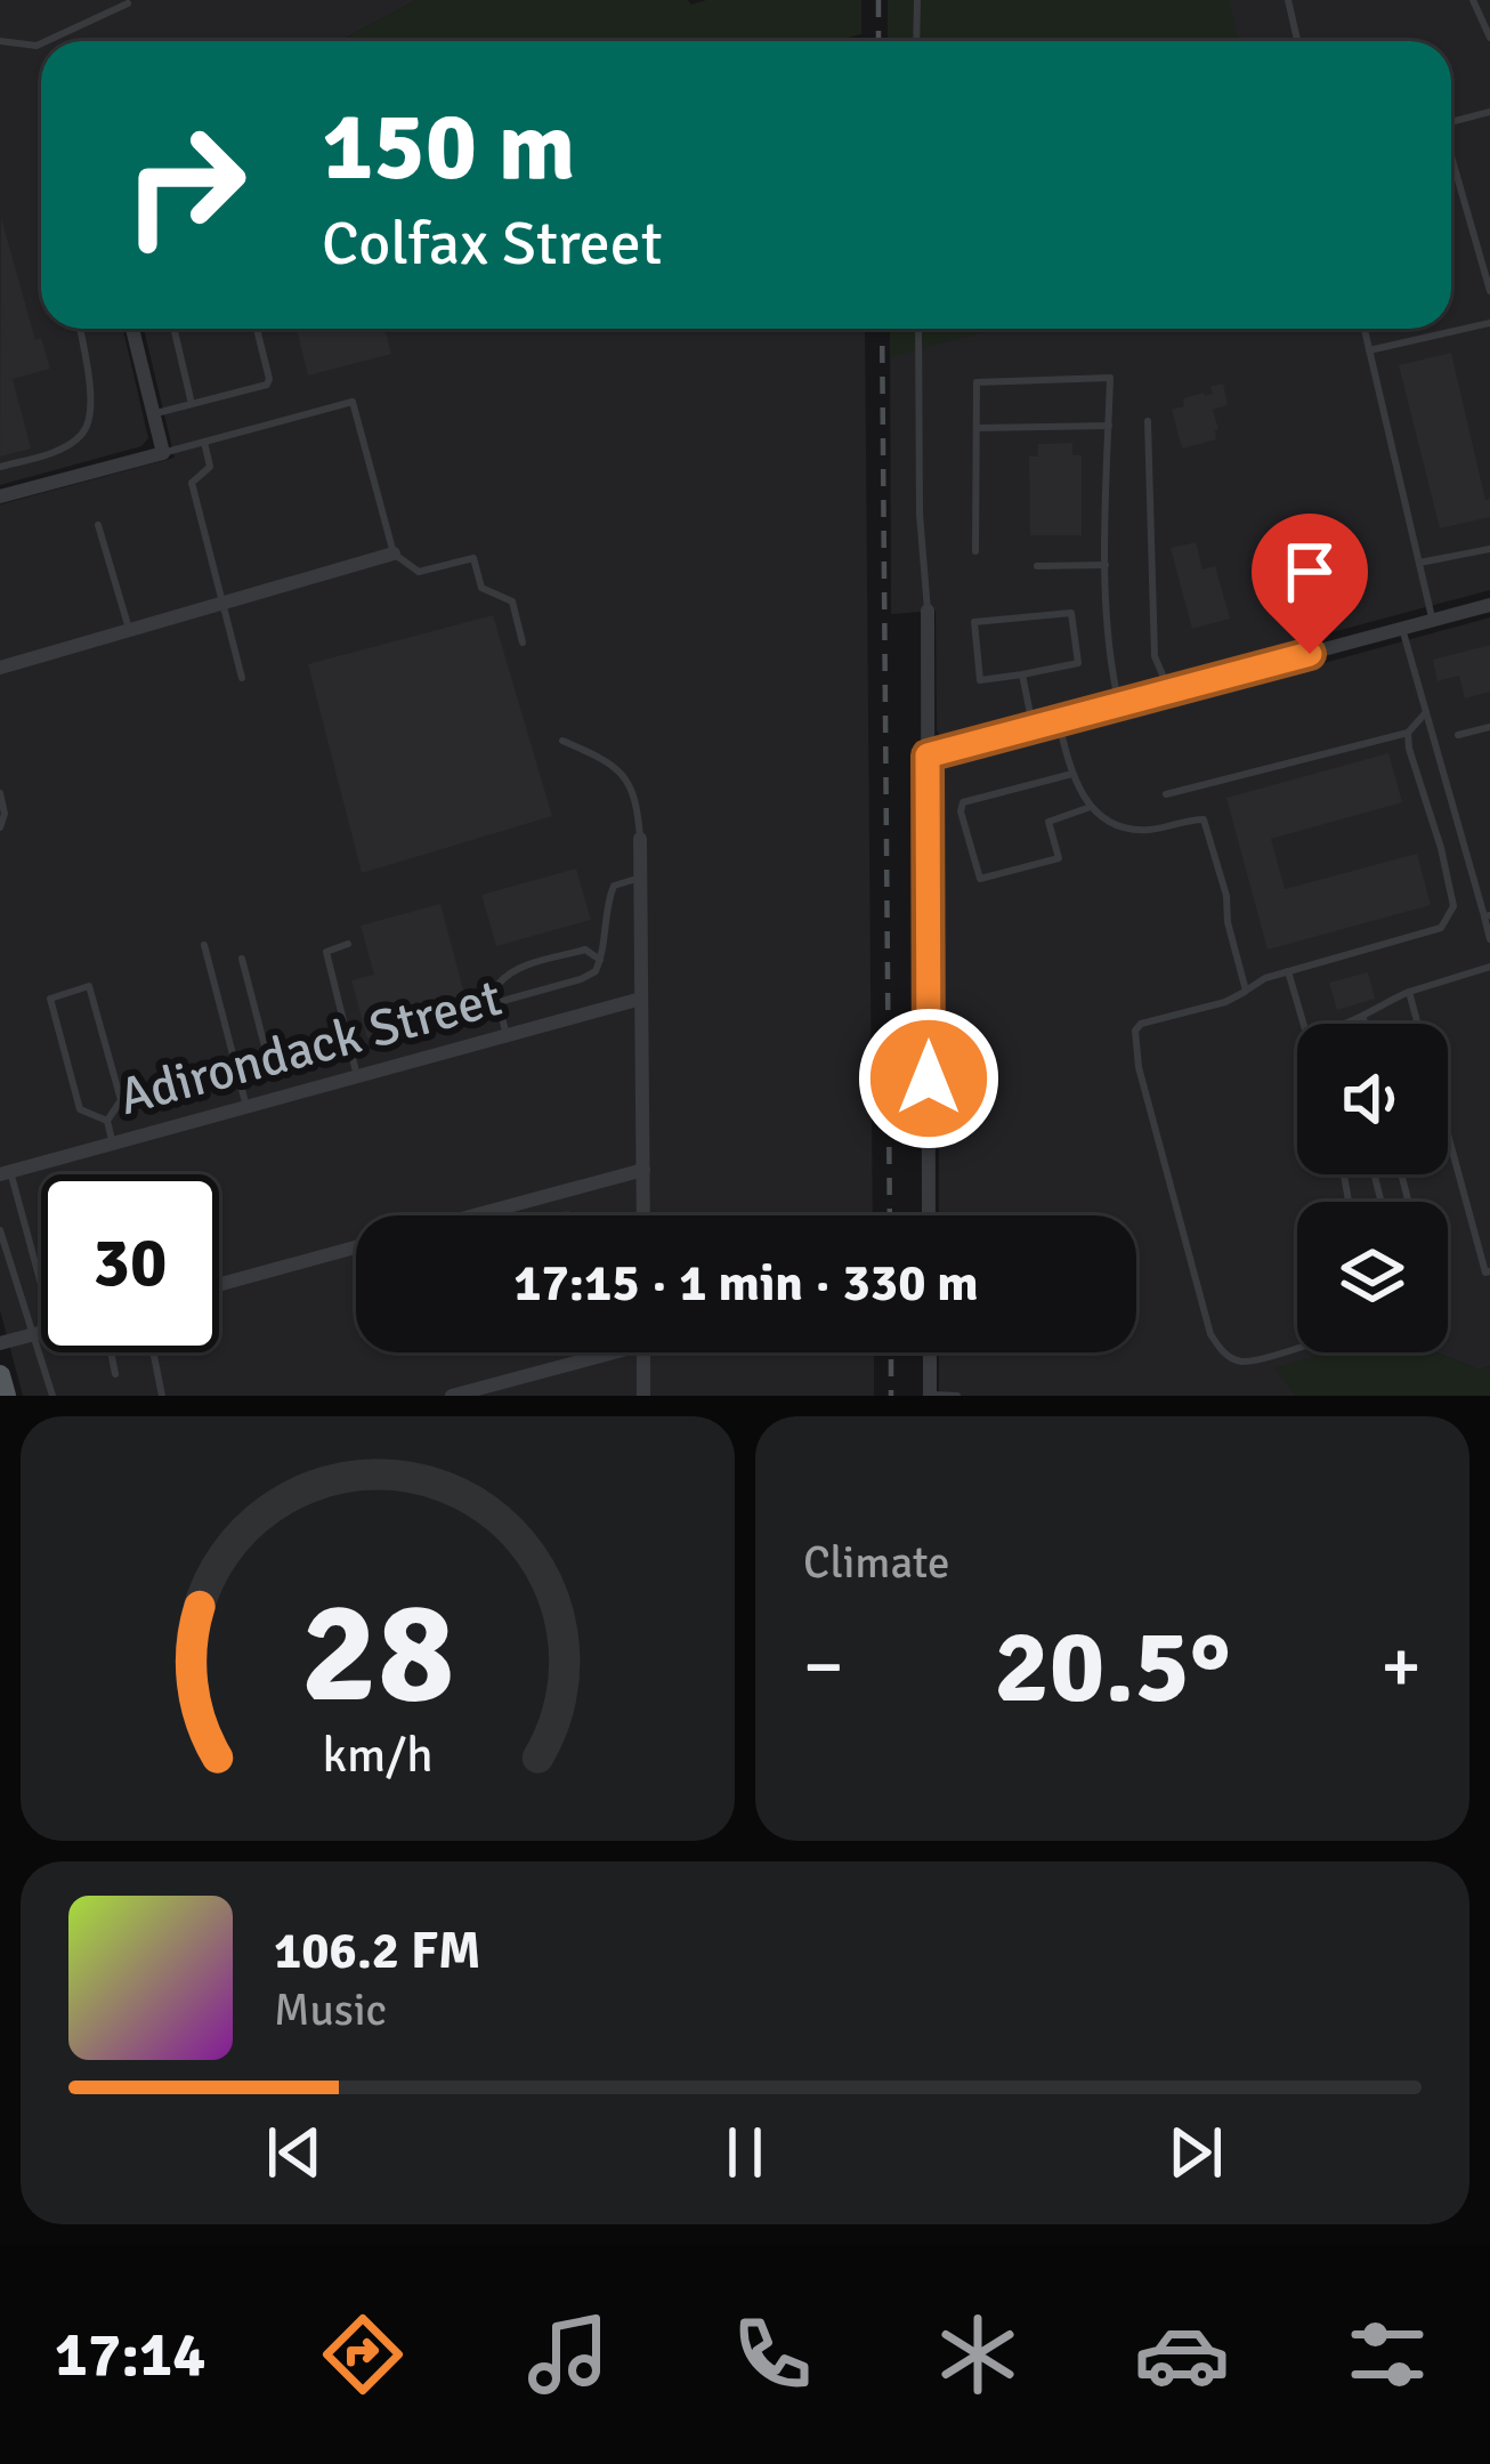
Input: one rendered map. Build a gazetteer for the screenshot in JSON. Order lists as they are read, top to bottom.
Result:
{
  "streets": {
    "street": ["Adirondack Street"]
  },
  "page": {
    "turn": ["150 m", "Colfax Street"],
    "limit": "30",
    "trip": "17:15 · 1 min · 330 m",
    "tile": "Climate",
    "heat": ["−", "20.5°", "+"],
    "song": ["106.2 FM", "Music"],
    "tabs": "17:14",
    "gauge": ["28", "km/h"]
  }
}
